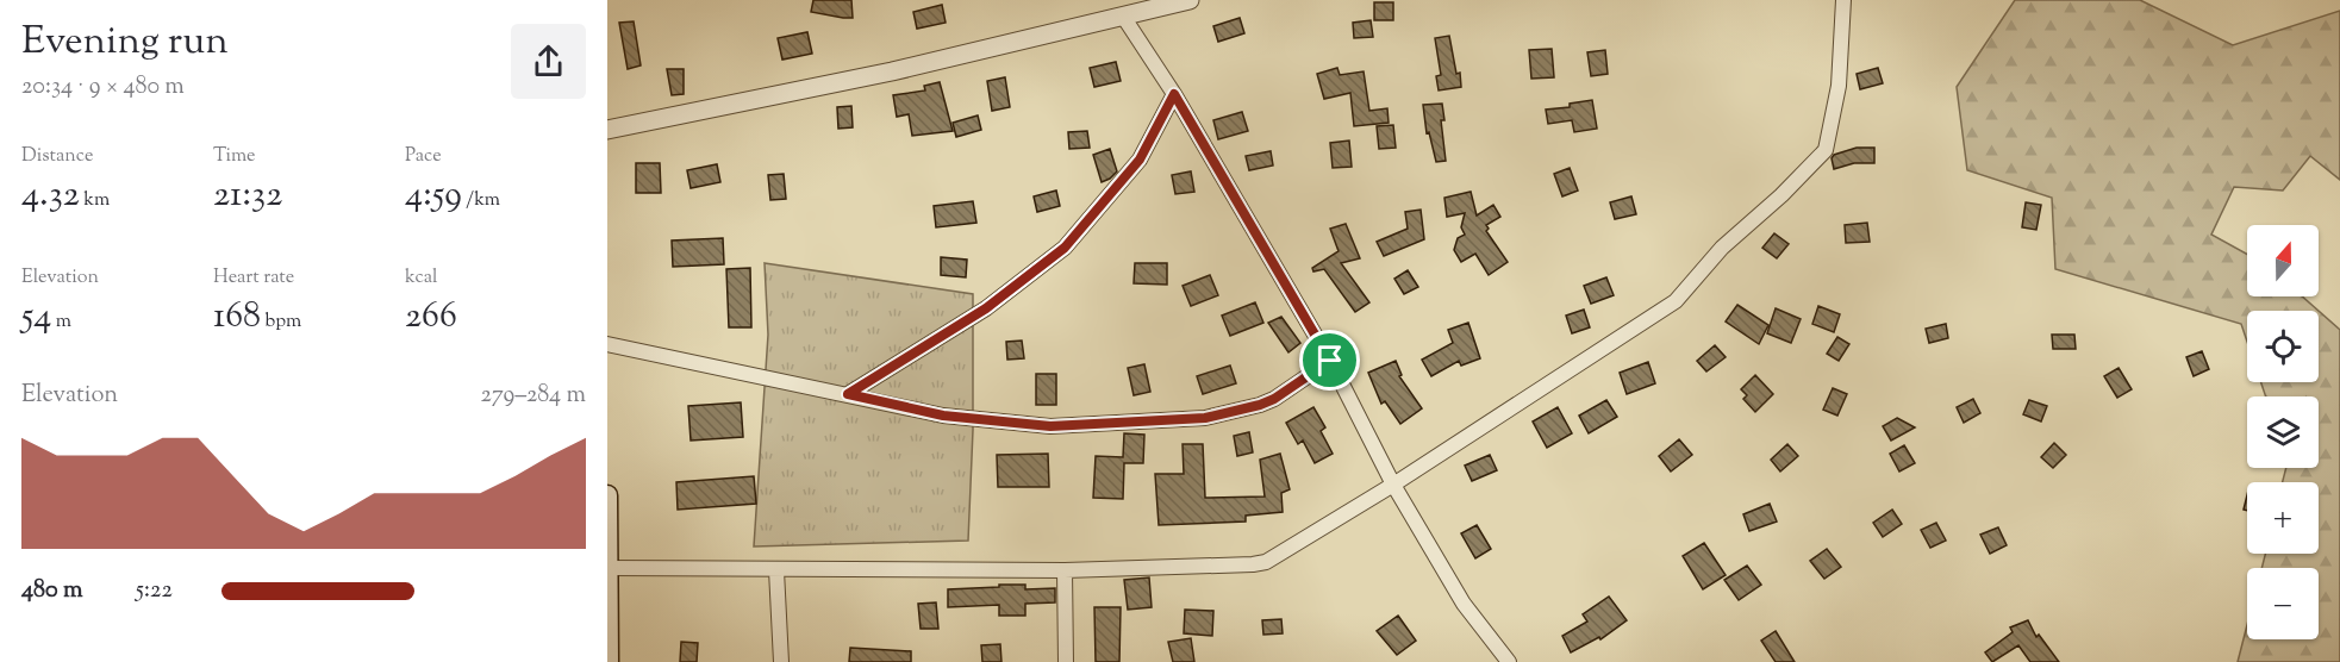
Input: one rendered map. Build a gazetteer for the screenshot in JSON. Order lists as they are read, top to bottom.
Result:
{
  "north": "top",
  "page": {
    "heading": ["Evening run", "20:34 · 9 × 480 m"],
    "stats": [
      ["Distance", "4.32 km"],
      ["Time", "21:32"],
      ["Pace", "4:59 /km"],
      ["Elevation", "54 m"],
      ["Heart rate", "168 bpm"],
      ["kcal", "266"]
    ],
    "map_buttons": ["+", "−"],
    "chart": ["Elevation", "279–284 m"],
    "list": [
      {
        "name": "480 m",
        "note": "5:22"
      }
    ]
  }
}
